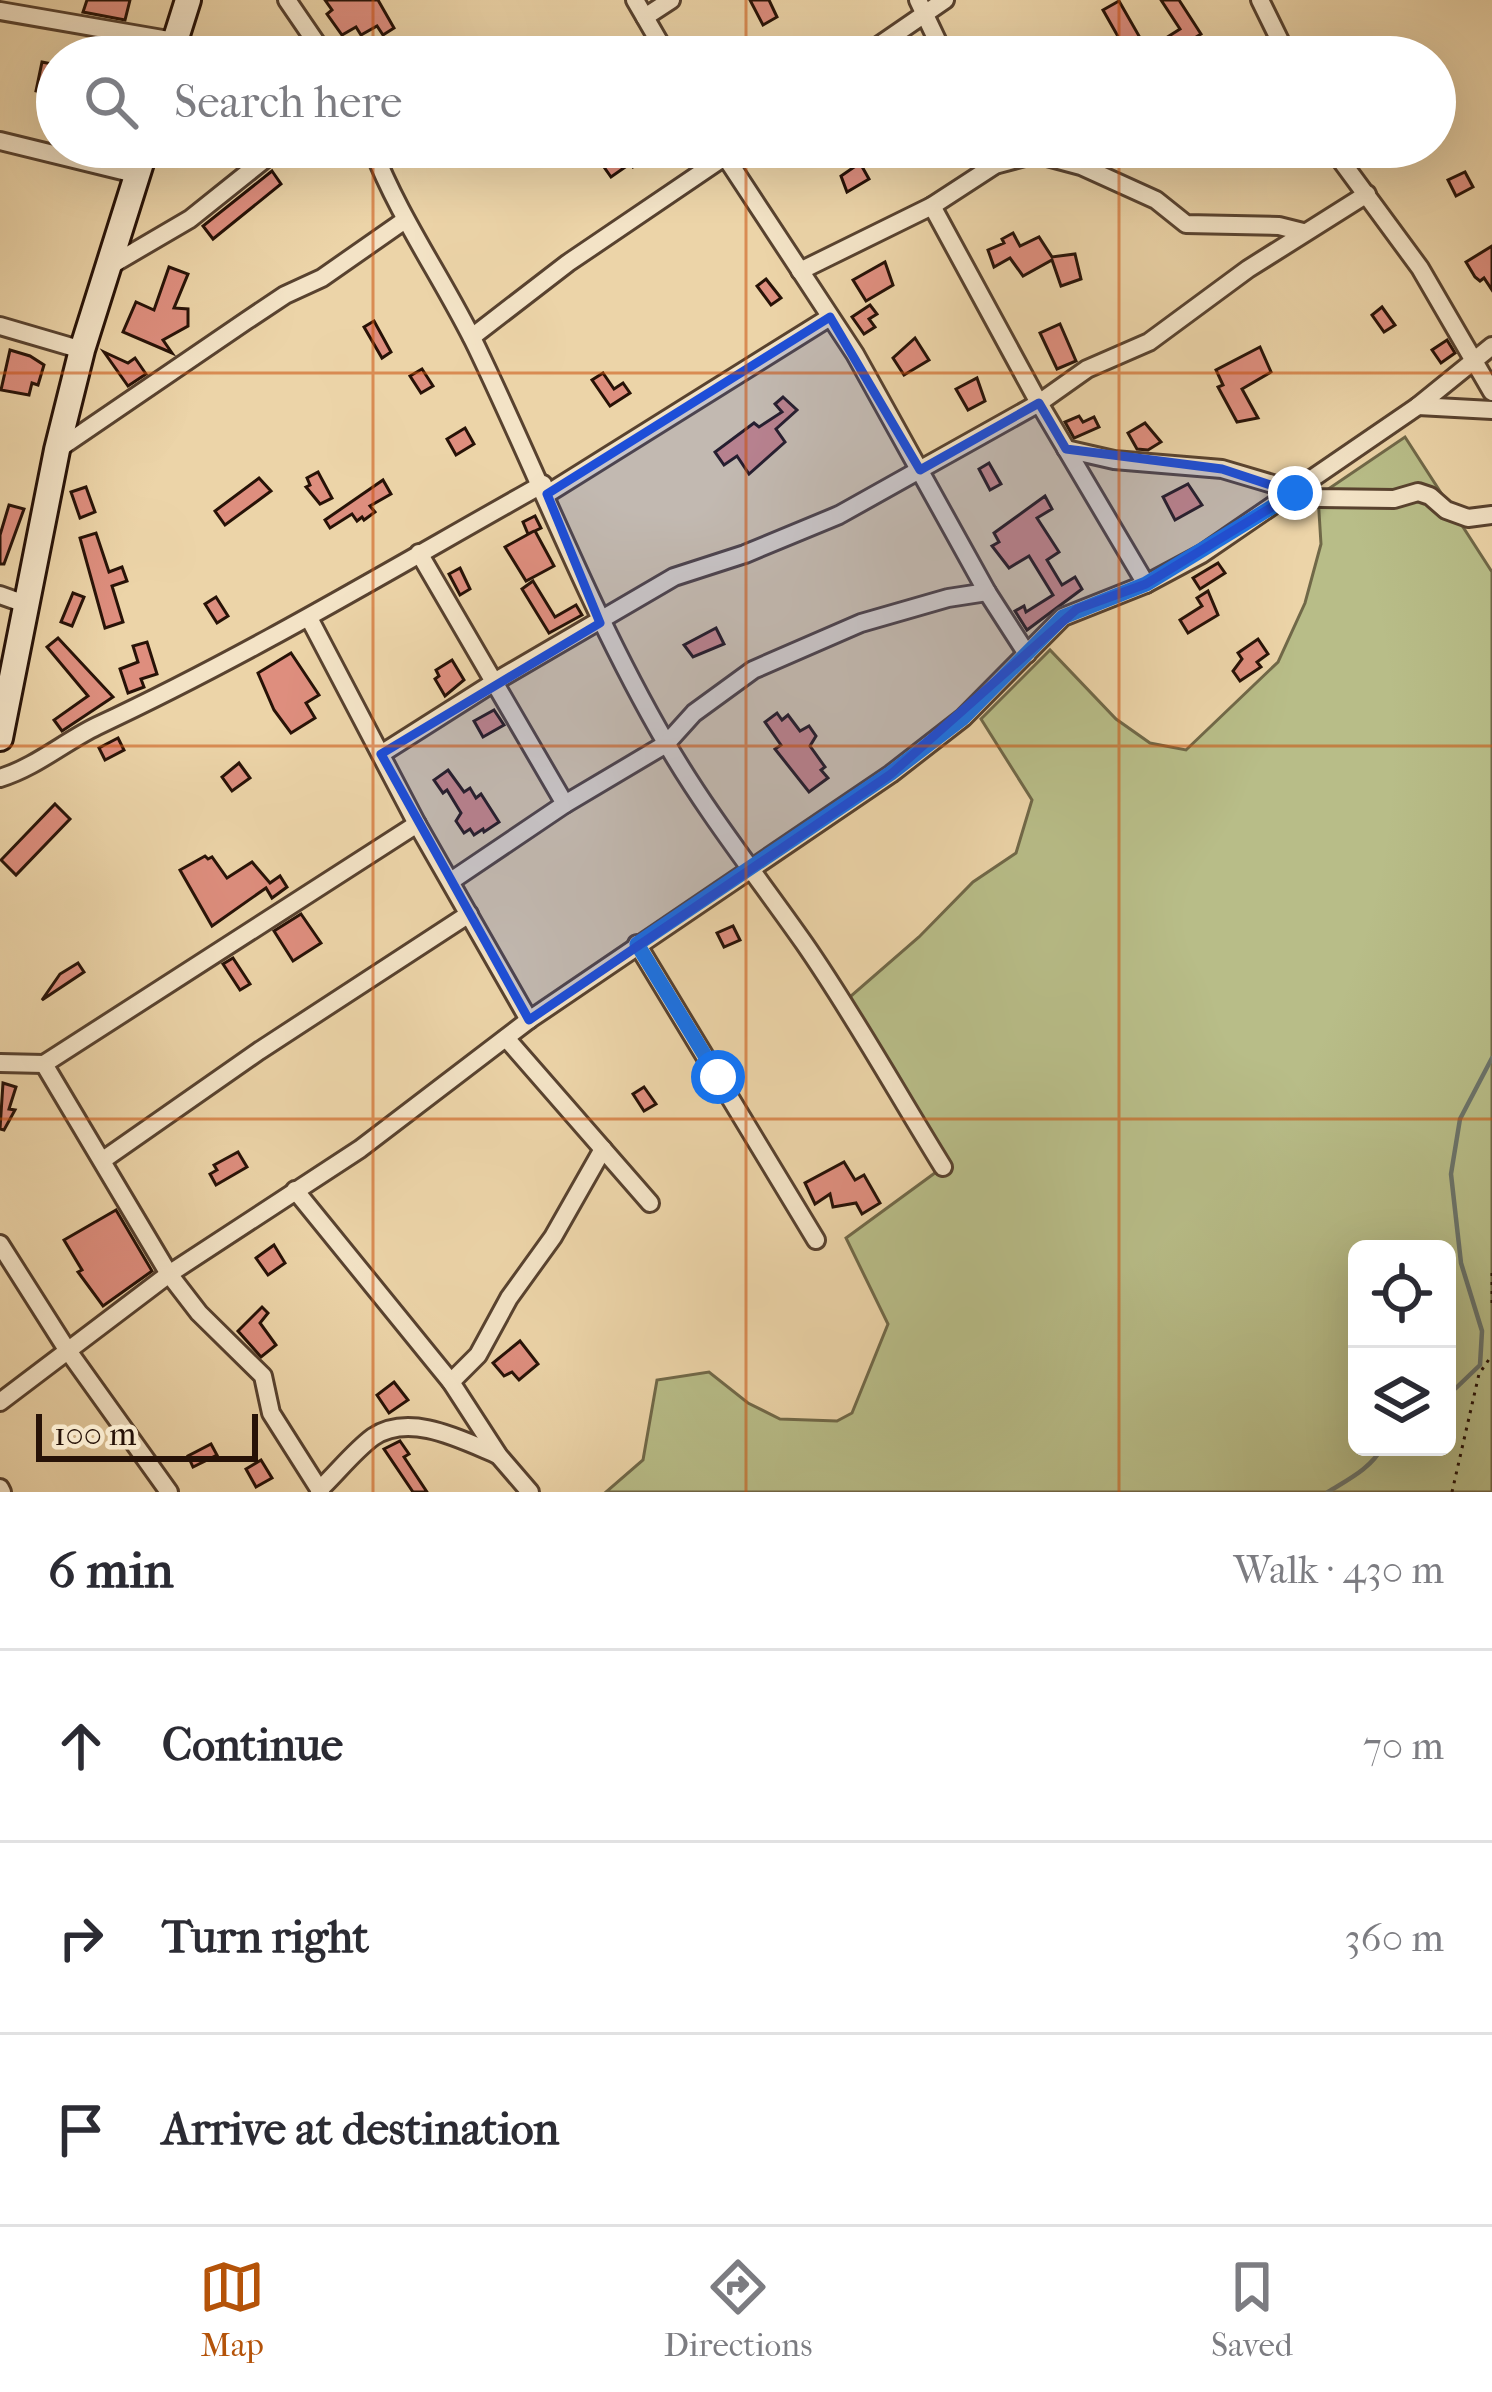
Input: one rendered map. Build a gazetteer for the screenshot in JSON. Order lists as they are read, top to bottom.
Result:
{
  "scale_bar": "100 m",
  "page": {
    "search": "Search here",
    "scale": "100 m",
    "heading": ["6 min", "Walk · 430 m"],
    "list": [
      ["Continue", "70 m"],
      ["Turn right", "360 m"],
      "Arrive at destination"
    ],
    "nav": ["Map", "Directions", "Saved"]
  }
}
